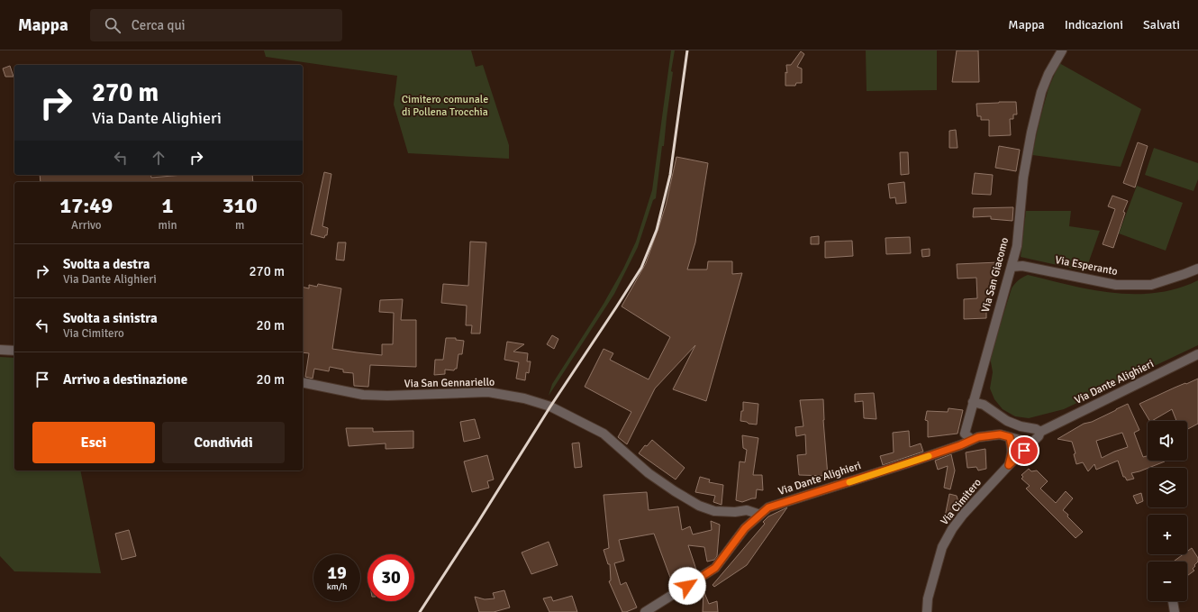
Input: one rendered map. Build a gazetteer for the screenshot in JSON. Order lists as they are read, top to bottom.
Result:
{
  "streets": {
    "street": [
      "Via Esperanto",
      "Via San Giacomo",
      "Via Dante Alighieri",
      "Via San Gennariello",
      "Via Cimitero"
    ]
  },
  "crossings": [
    ["Via Esperanto", "Via San Giacomo"],
    ["Via San Giacomo", "Via Dante Alighieri"],
    ["Via Dante Alighieri", "Via San Gennariello"],
    ["Via Dante Alighieri", "Via Cimitero"]
  ],
  "parks": ["Cimitero comunale di Pollena Trocchia"],
  "page": {
    "header": "Mappa",
    "search": "Cerca qui",
    "nav": ["Mappa", "Indicazioni", "Salvati"],
    "turn": ["270 m", "Via Dante Alighieri"],
    "eta": [
      "17:49",
      "Arrivo",
      "1",
      "min",
      "310",
      "m"
    ],
    "list": [
      {
        "name": "Svolta a destra",
        "note": "Via Dante Alighieri",
        "value": "270 m"
      },
      {
        "name": "Svolta a sinistra",
        "note": "Via Cimitero",
        "value": "20 m"
      },
      {
        "name": "Arrivo a destinazione",
        "value": "20 m"
      }
    ],
    "buttons": ["Esci", "Condividi"],
    "map_buttons": ["+", "−"],
    "speed": "19 km/h",
    "limit": "30"
  }
}
